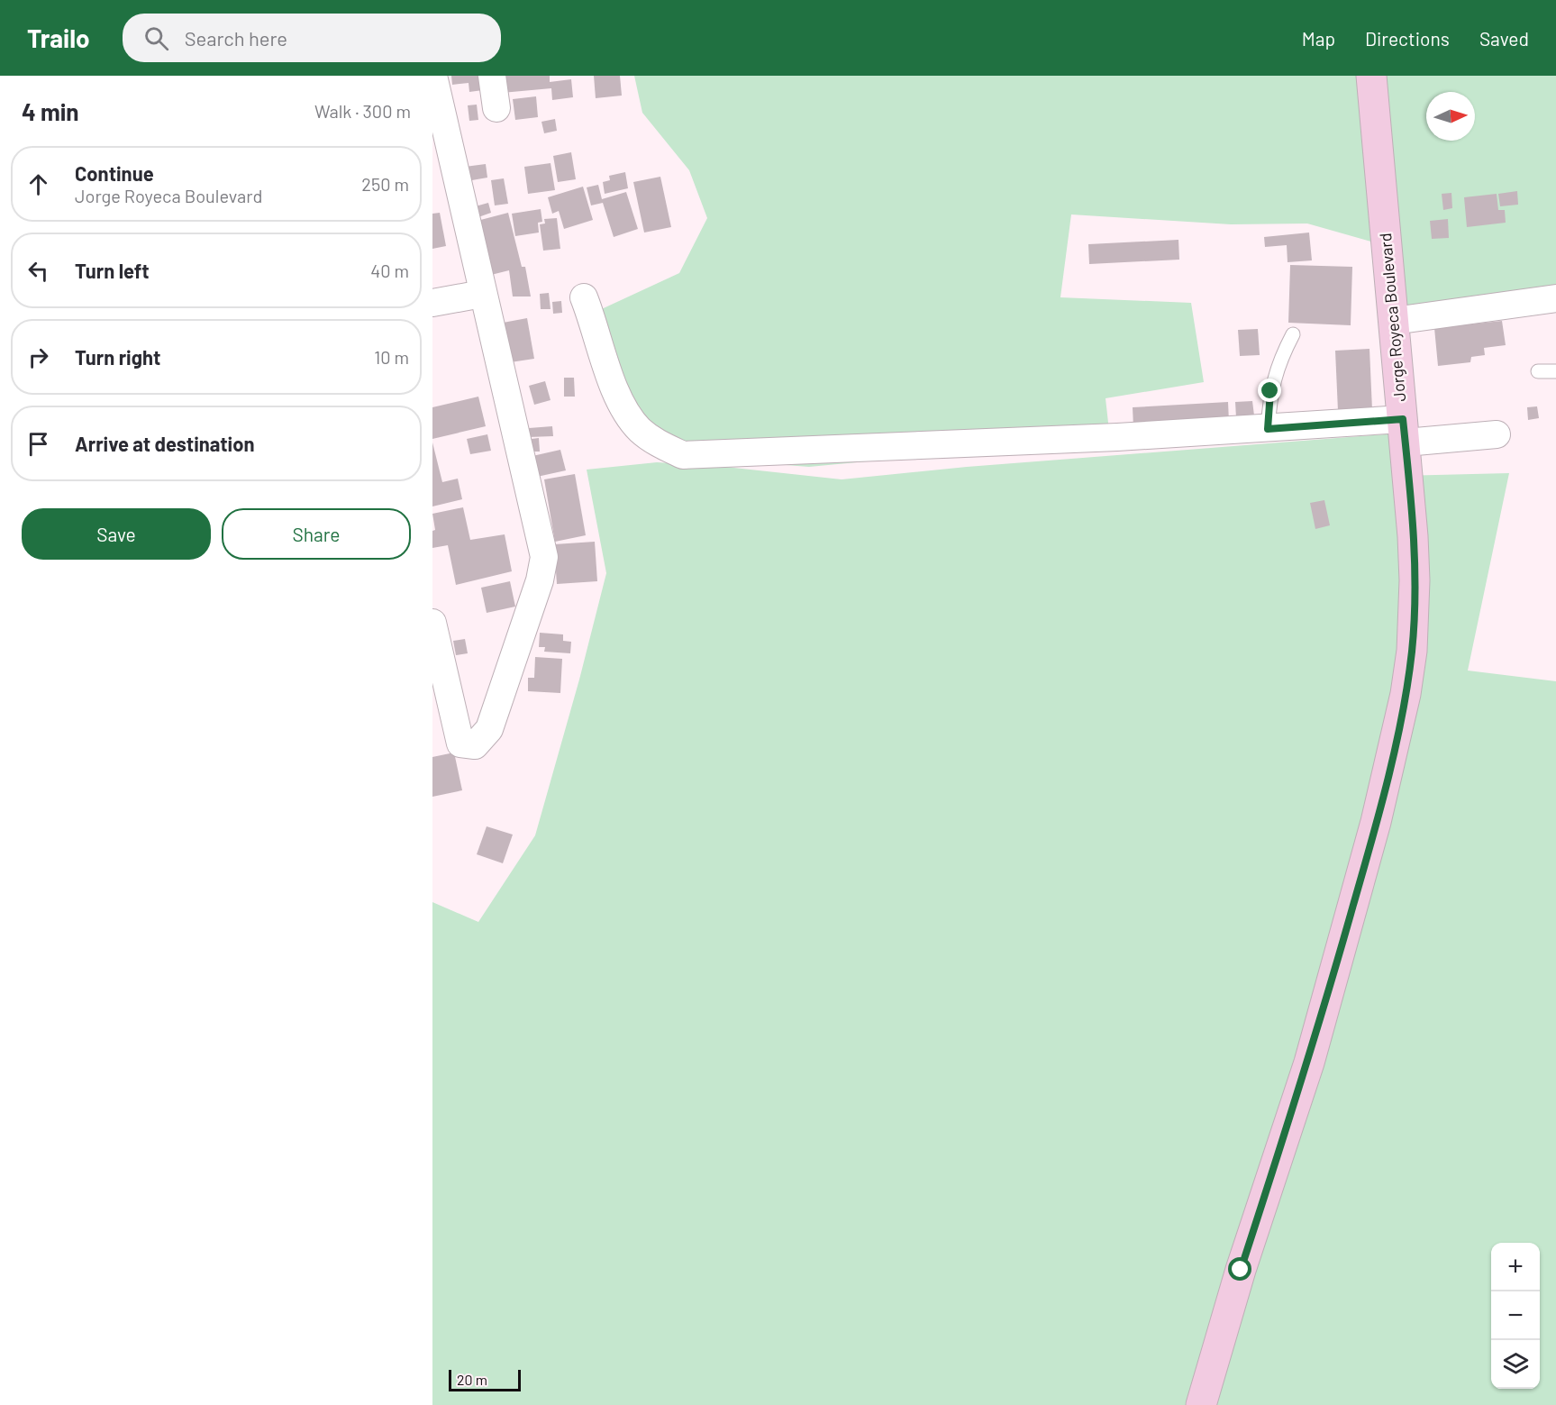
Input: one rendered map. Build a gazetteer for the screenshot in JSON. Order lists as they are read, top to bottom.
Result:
{
  "streets": {
    "street": ["Jorge Royeca Boulevard"]
  },
  "scale_bar": "20 m",
  "north": "right",
  "page": {
    "header": "Trailo",
    "search": "Search here",
    "nav": ["Map", "Directions", "Saved"],
    "heading": ["4 min", "Walk · 300 m"],
    "list": [
      ["Continue", "Jorge Royeca Boulevard", "250 m"],
      ["Turn left", "40 m"],
      ["Turn right", "10 m"],
      "Arrive at destination"
    ],
    "buttons": ["Save", "Share"],
    "map_buttons": ["+", "−"],
    "scale": "20 m"
  }
}
